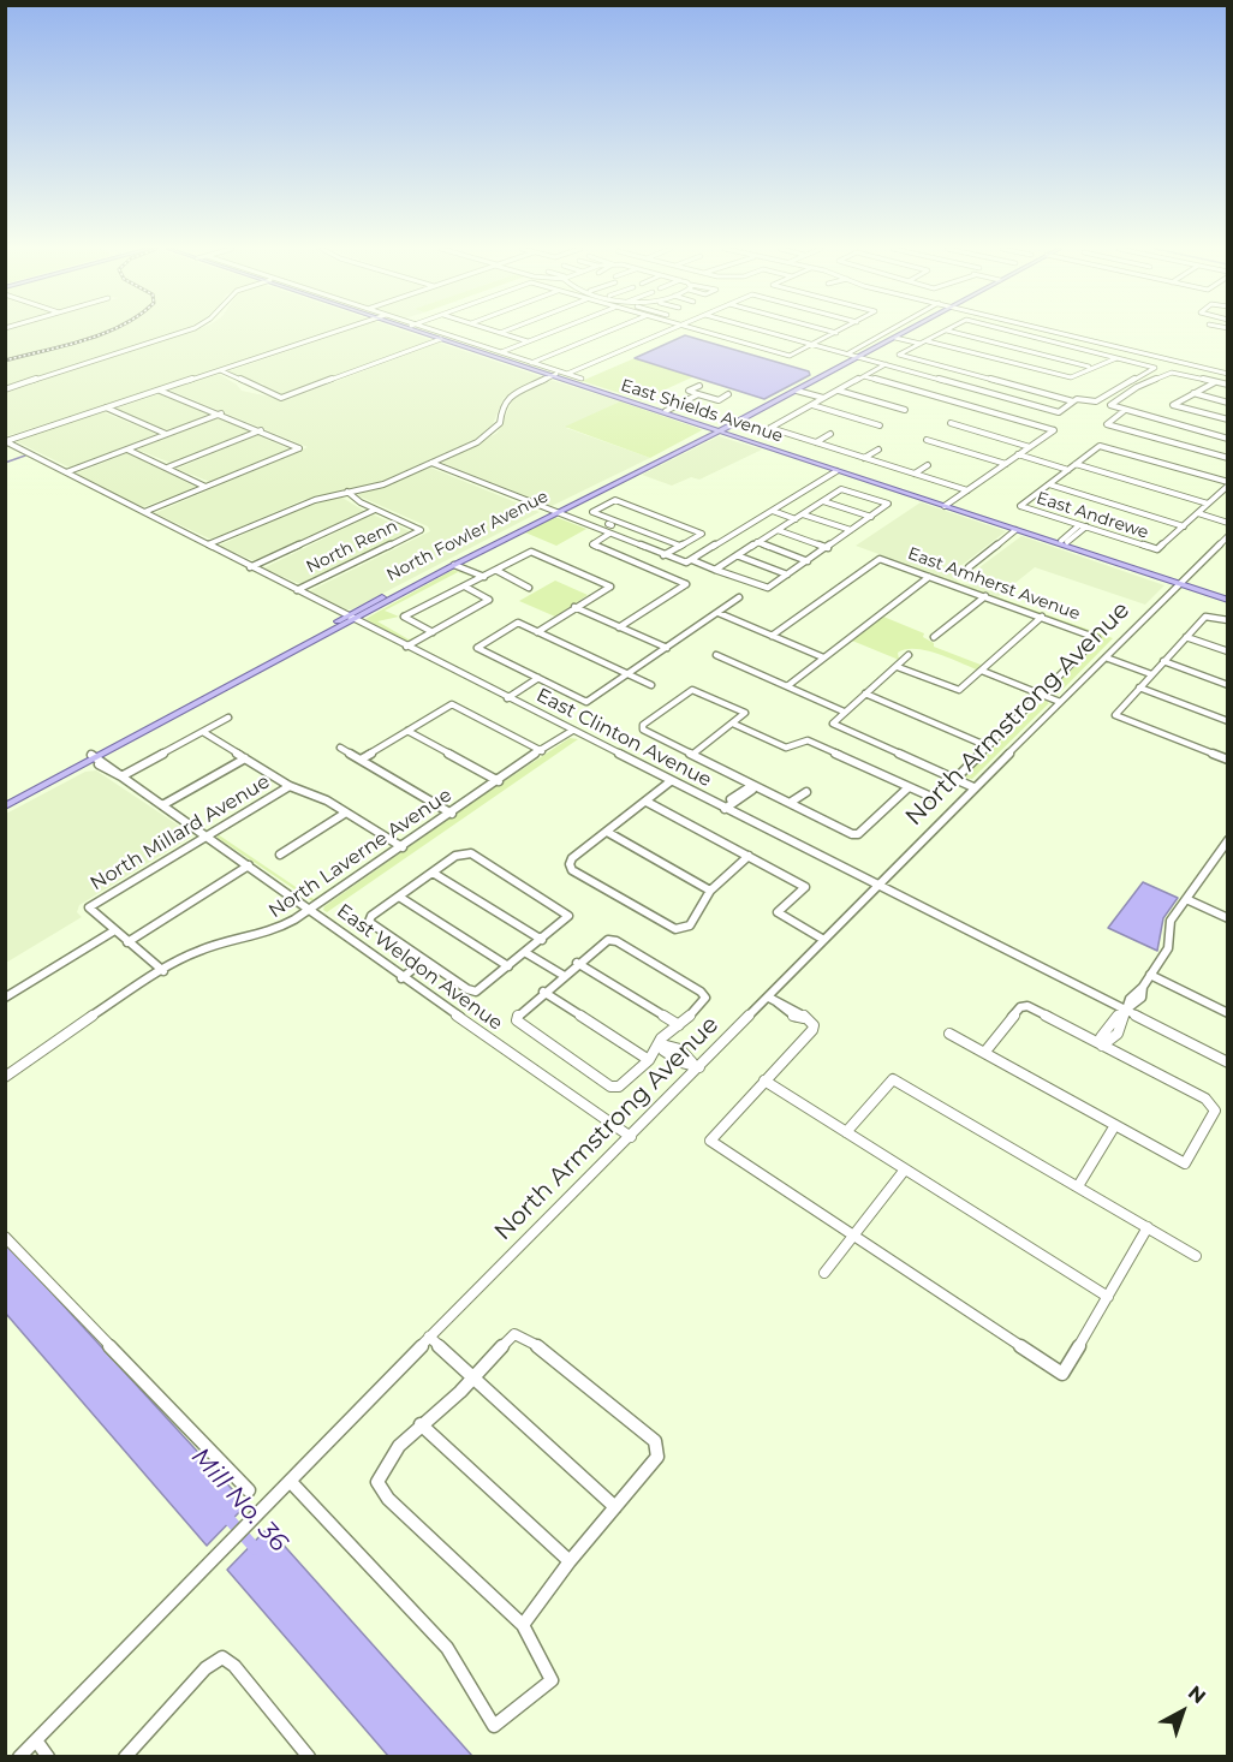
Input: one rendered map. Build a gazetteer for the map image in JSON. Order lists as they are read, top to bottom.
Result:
{
  "streets": {
    "main road": ["East Shields Avenue", "North Fowler Avenue"],
    "street": [
      "East Andrewe",
      "North Renn",
      "East Amherst Avenue",
      "North Armstrong Avenue",
      "East Clinton Avenue",
      "North Millard Avenue",
      "North Laverne Avenue",
      "East Weldon Avenue"
    ]
  },
  "crossings": [
    ["East Shields Avenue", "North Fowler Avenue"],
    ["East Shields Avenue", "North Armstrong Avenue"],
    ["North Fowler Avenue", "East Clinton Avenue"],
    ["North Fowler Avenue", "East Weldon Avenue"],
    ["North Renn", "East Clinton Avenue"],
    ["East Amherst Avenue", "North Armstrong Avenue"],
    ["North Armstrong Avenue", "East Clinton Avenue"],
    ["North Armstrong Avenue", "East Weldon Avenue"],
    ["East Clinton Avenue", "North Laverne Avenue"],
    ["North Millard Avenue", "East Weldon Avenue"],
    ["North Laverne Avenue", "East Weldon Avenue"]
  ],
  "water": ["Mill No. 36"],
  "north": "top right"
}
